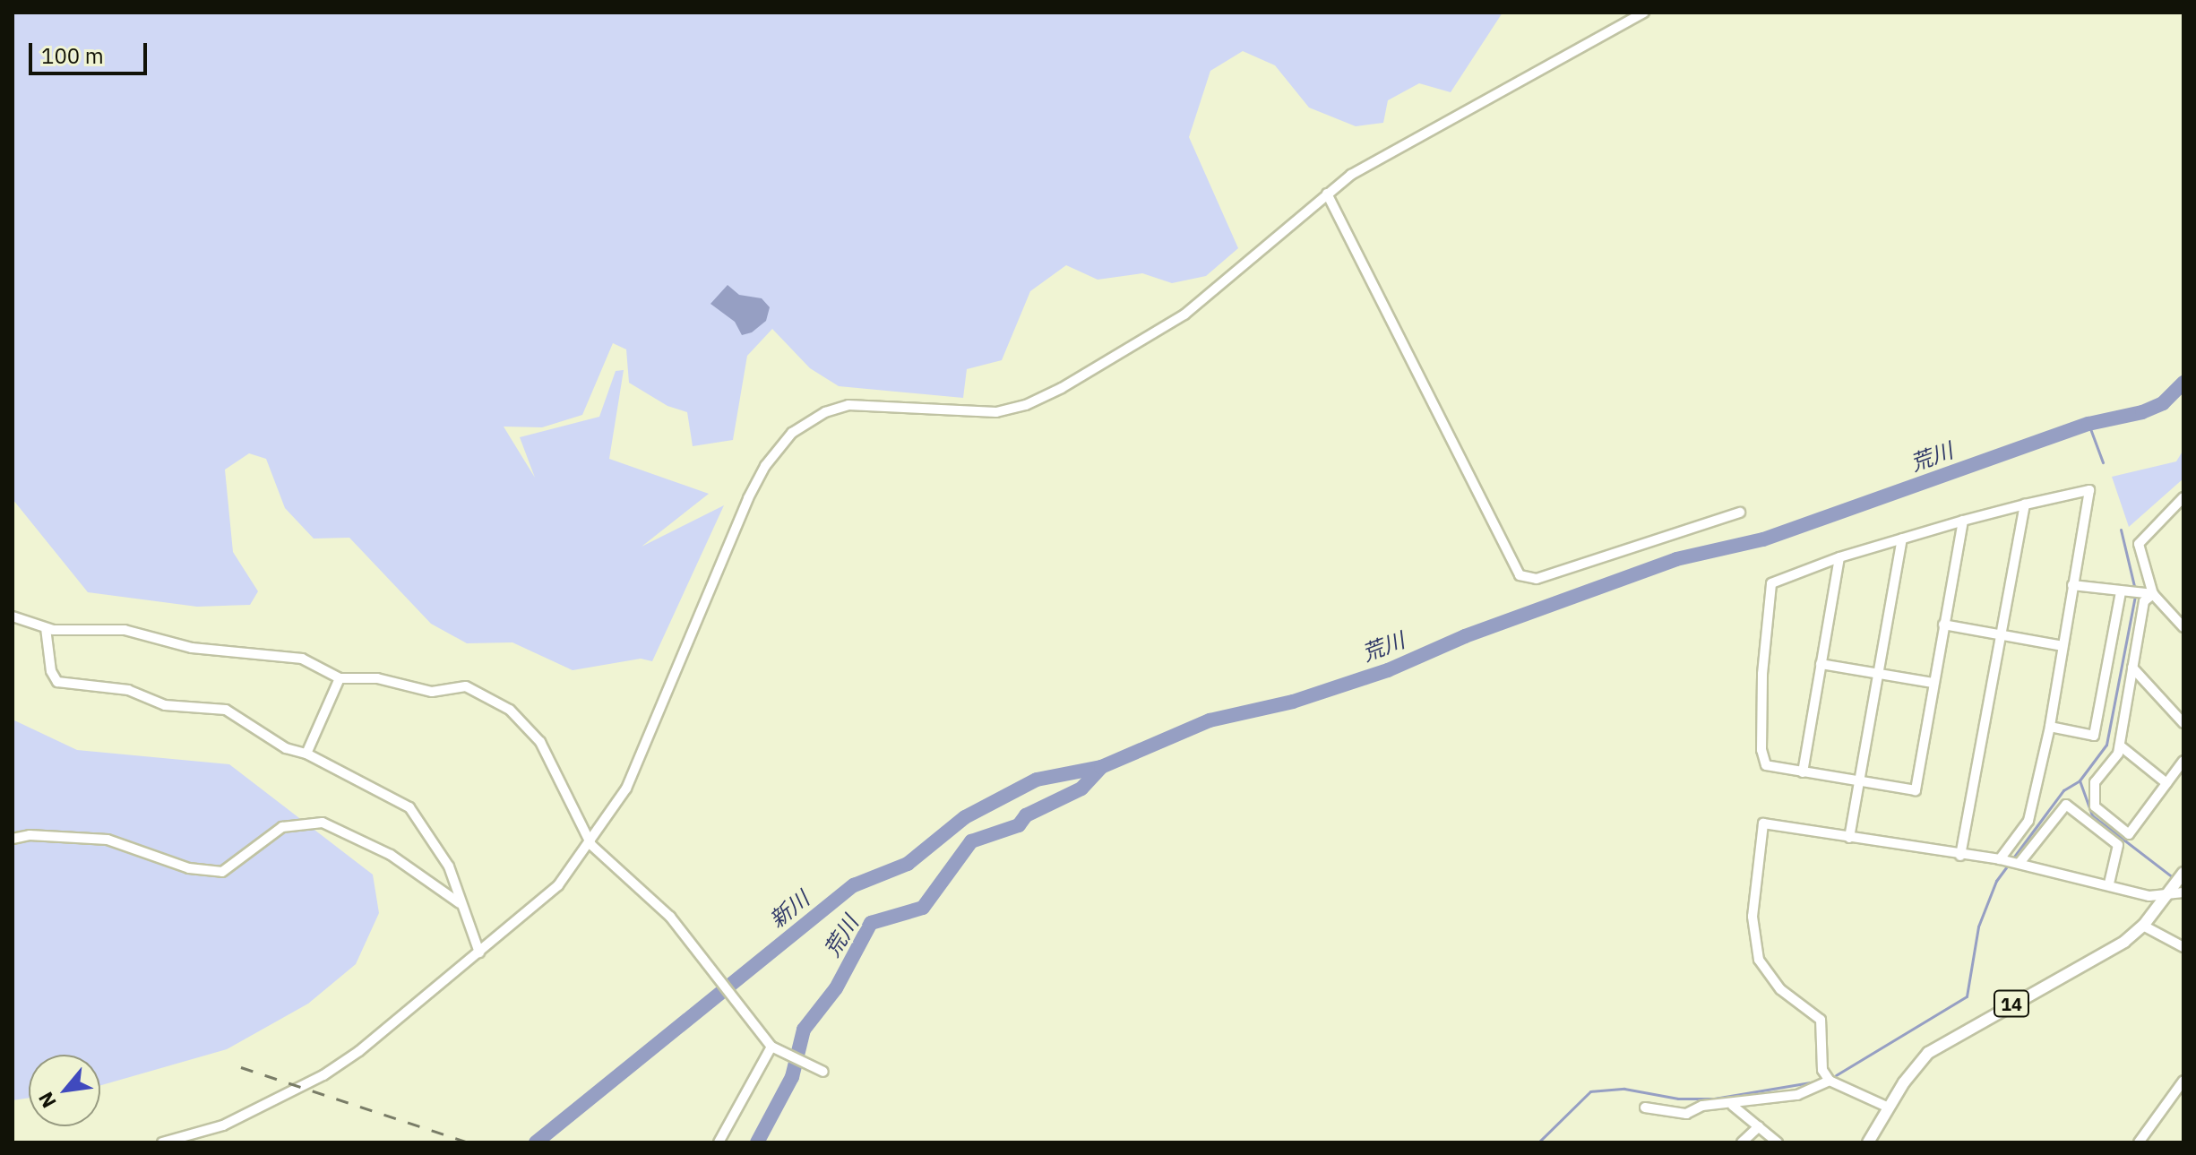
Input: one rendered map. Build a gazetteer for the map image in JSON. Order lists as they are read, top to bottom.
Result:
{
  "streets": {
    "main road": ["14"]
  },
  "water": ["荒川", "新川"],
  "scale_bar": "100 m",
  "north": "bottom left"
}
